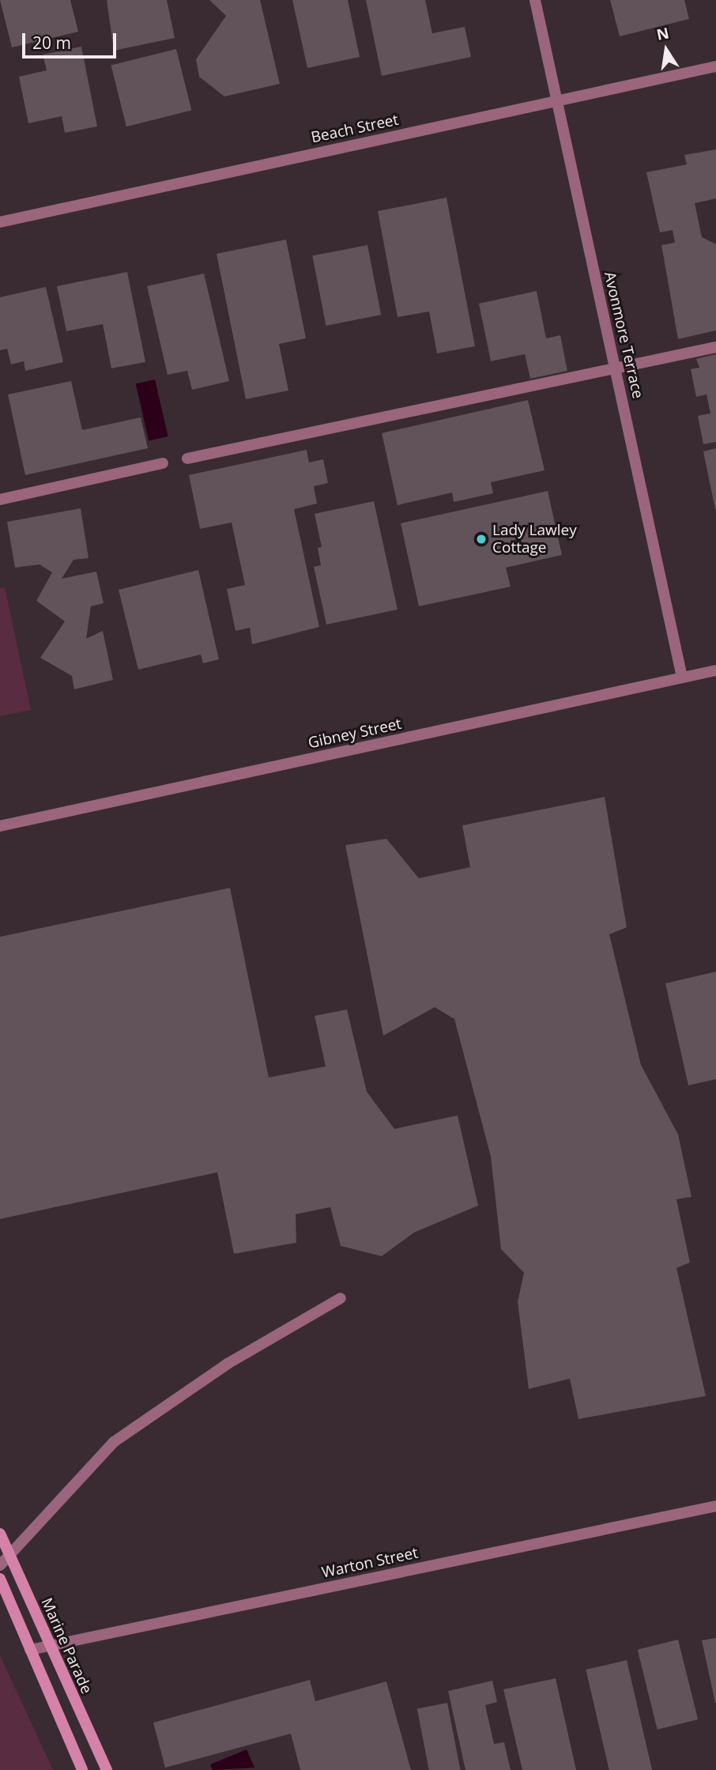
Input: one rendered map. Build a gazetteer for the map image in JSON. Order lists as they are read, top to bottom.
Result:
{
  "streets": {
    "main road": ["Marine Parade"],
    "street": [
      "Beach Street",
      "Avonmore Terrace",
      "Gibney Street",
      "Warton Street"
    ]
  },
  "crossings": [
    ["Beach Street", "Avonmore Terrace"],
    ["Avonmore Terrace", "Gibney Street"],
    ["Warton Street", "Marine Parade"]
  ],
  "places": ["Lady Lawley Cottage"],
  "scale_bar": "20 m",
  "north": "top"
}
